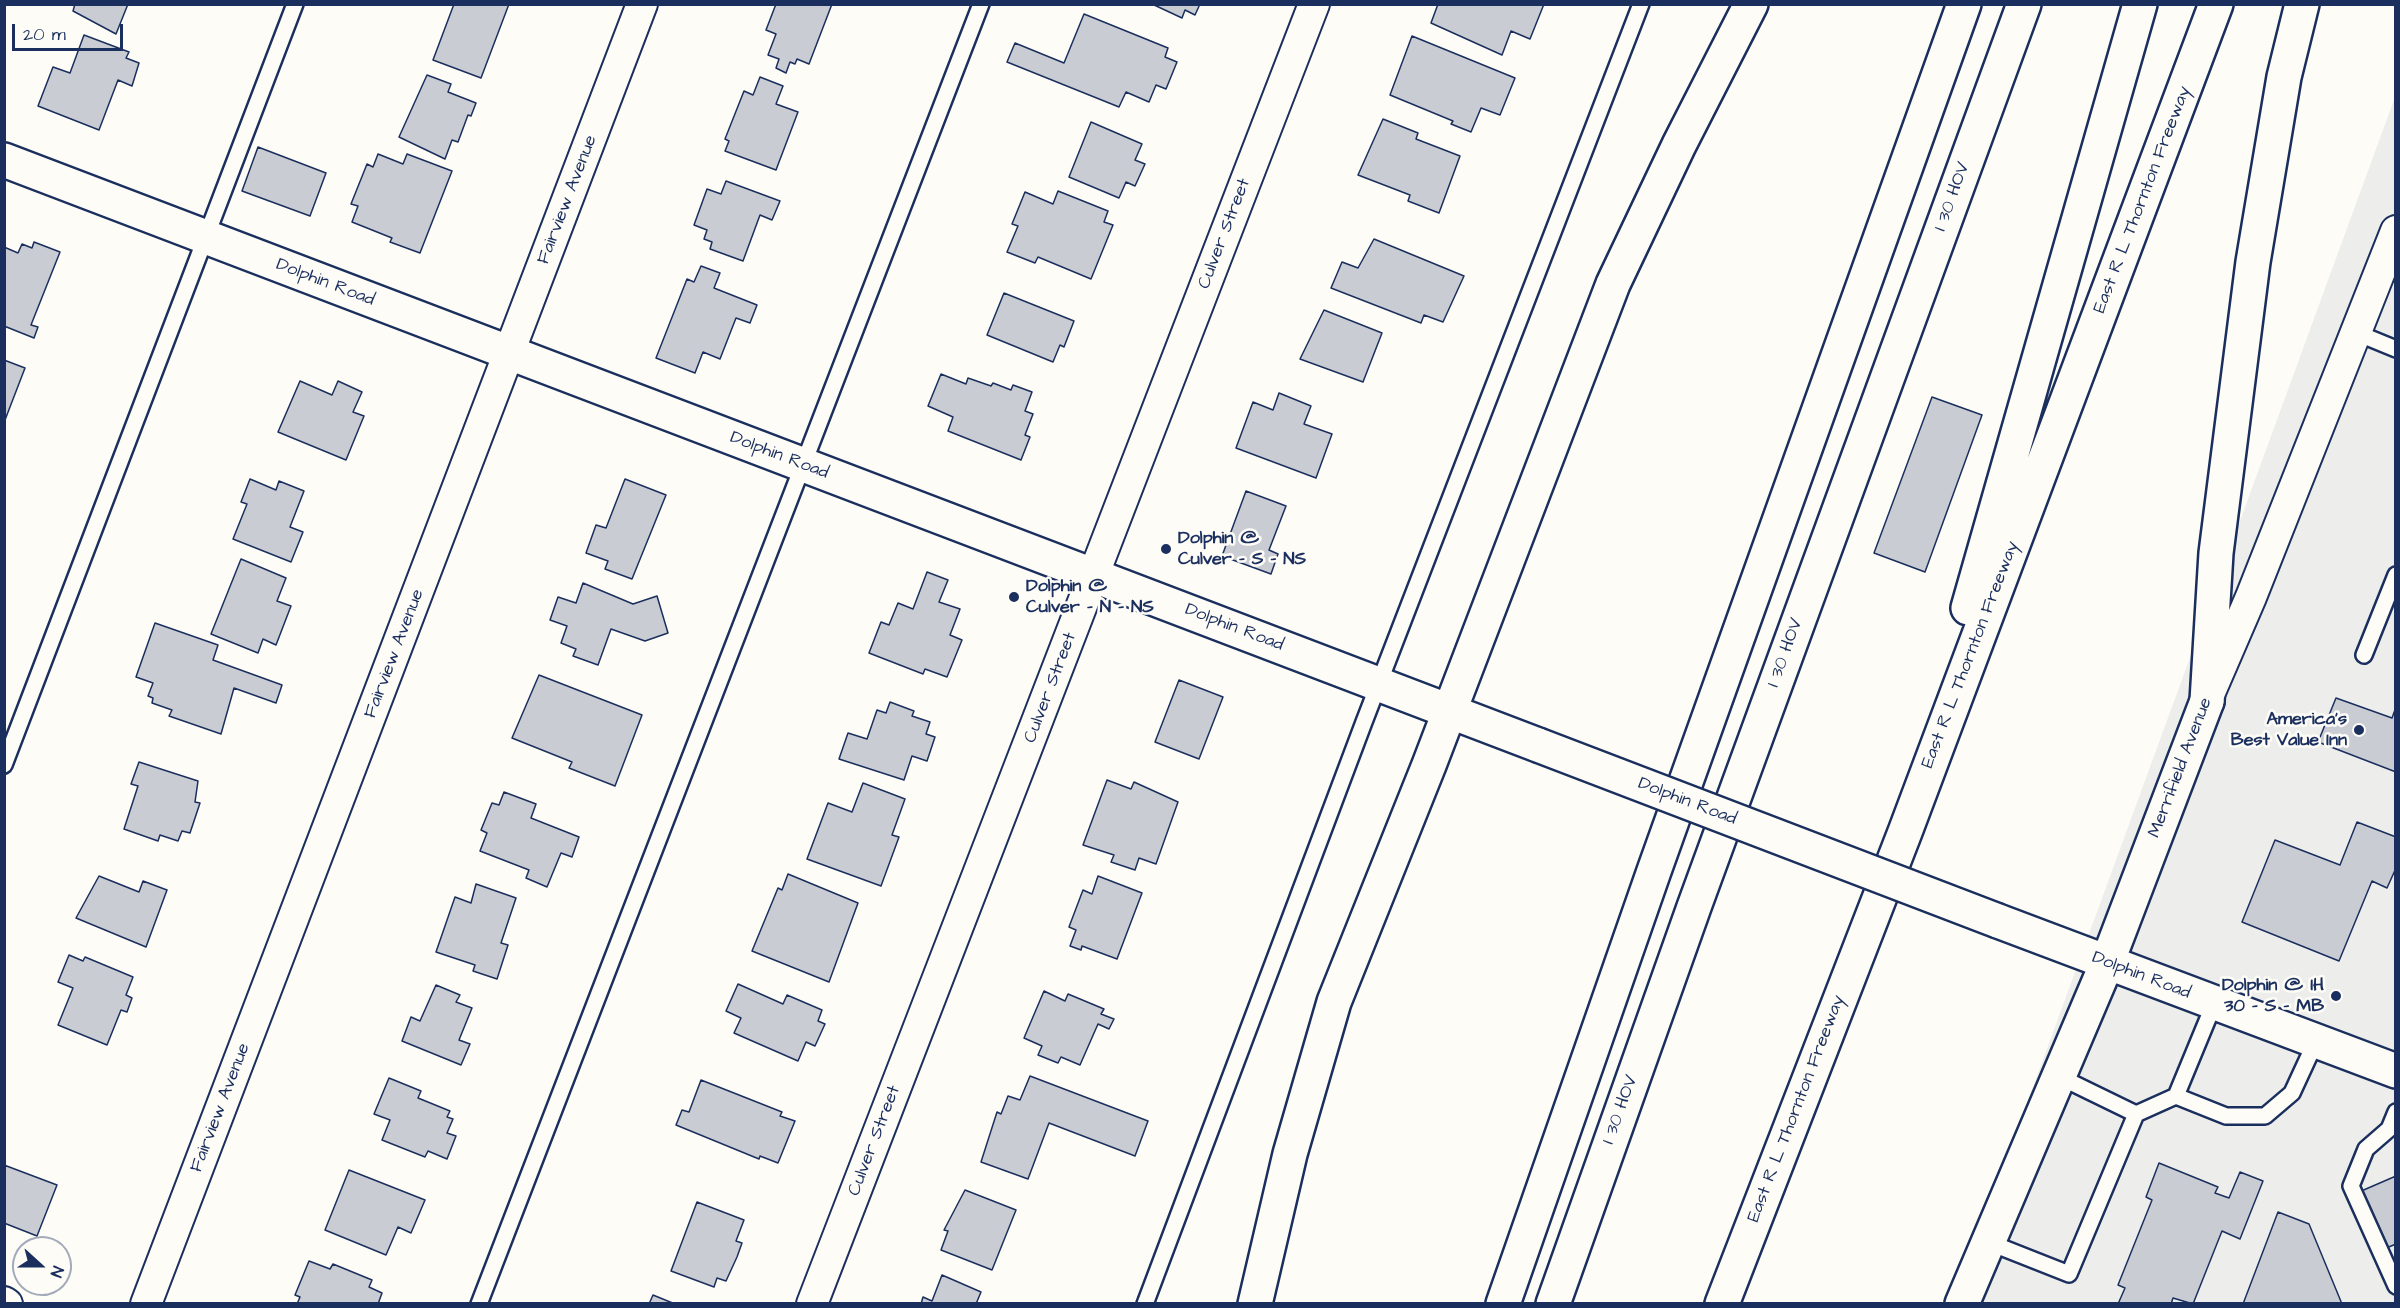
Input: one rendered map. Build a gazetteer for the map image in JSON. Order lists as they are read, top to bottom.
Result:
{
  "streets": {
    "main road": [
      "I 30 HOV",
      "East R L Thornton Freeway",
      "Dolphin Road",
      "Merrifield Avenue"
    ],
    "street": ["Fairview Avenue", "Culver Street"]
  },
  "crossings": [
    ["Fairview Avenue", "Dolphin Road"],
    ["Culver Street", "Dolphin Road"],
    ["Dolphin Road", "Merrifield Avenue"]
  ],
  "places": [
    "Dolphin @ Culver - S - NS",
    "Dolphin @ Culver - N - NS",
    "America's Best Value Inn",
    "Dolphin @ IH 30 - S - MB"
  ],
  "scale_bar": "20 m",
  "north": "right"
}
